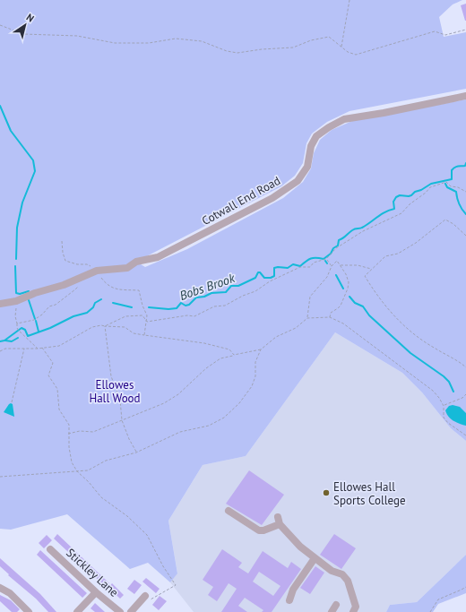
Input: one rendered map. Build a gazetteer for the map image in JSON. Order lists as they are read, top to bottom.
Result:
{
  "streets": {
    "street": ["Cotwall End Road", "Stickley Lane"]
  },
  "water": ["Bobs Brook"],
  "parks": ["Ellowes Hall Wood"],
  "places": ["Ellowes Hall Sports College"],
  "north": "top right"
}
